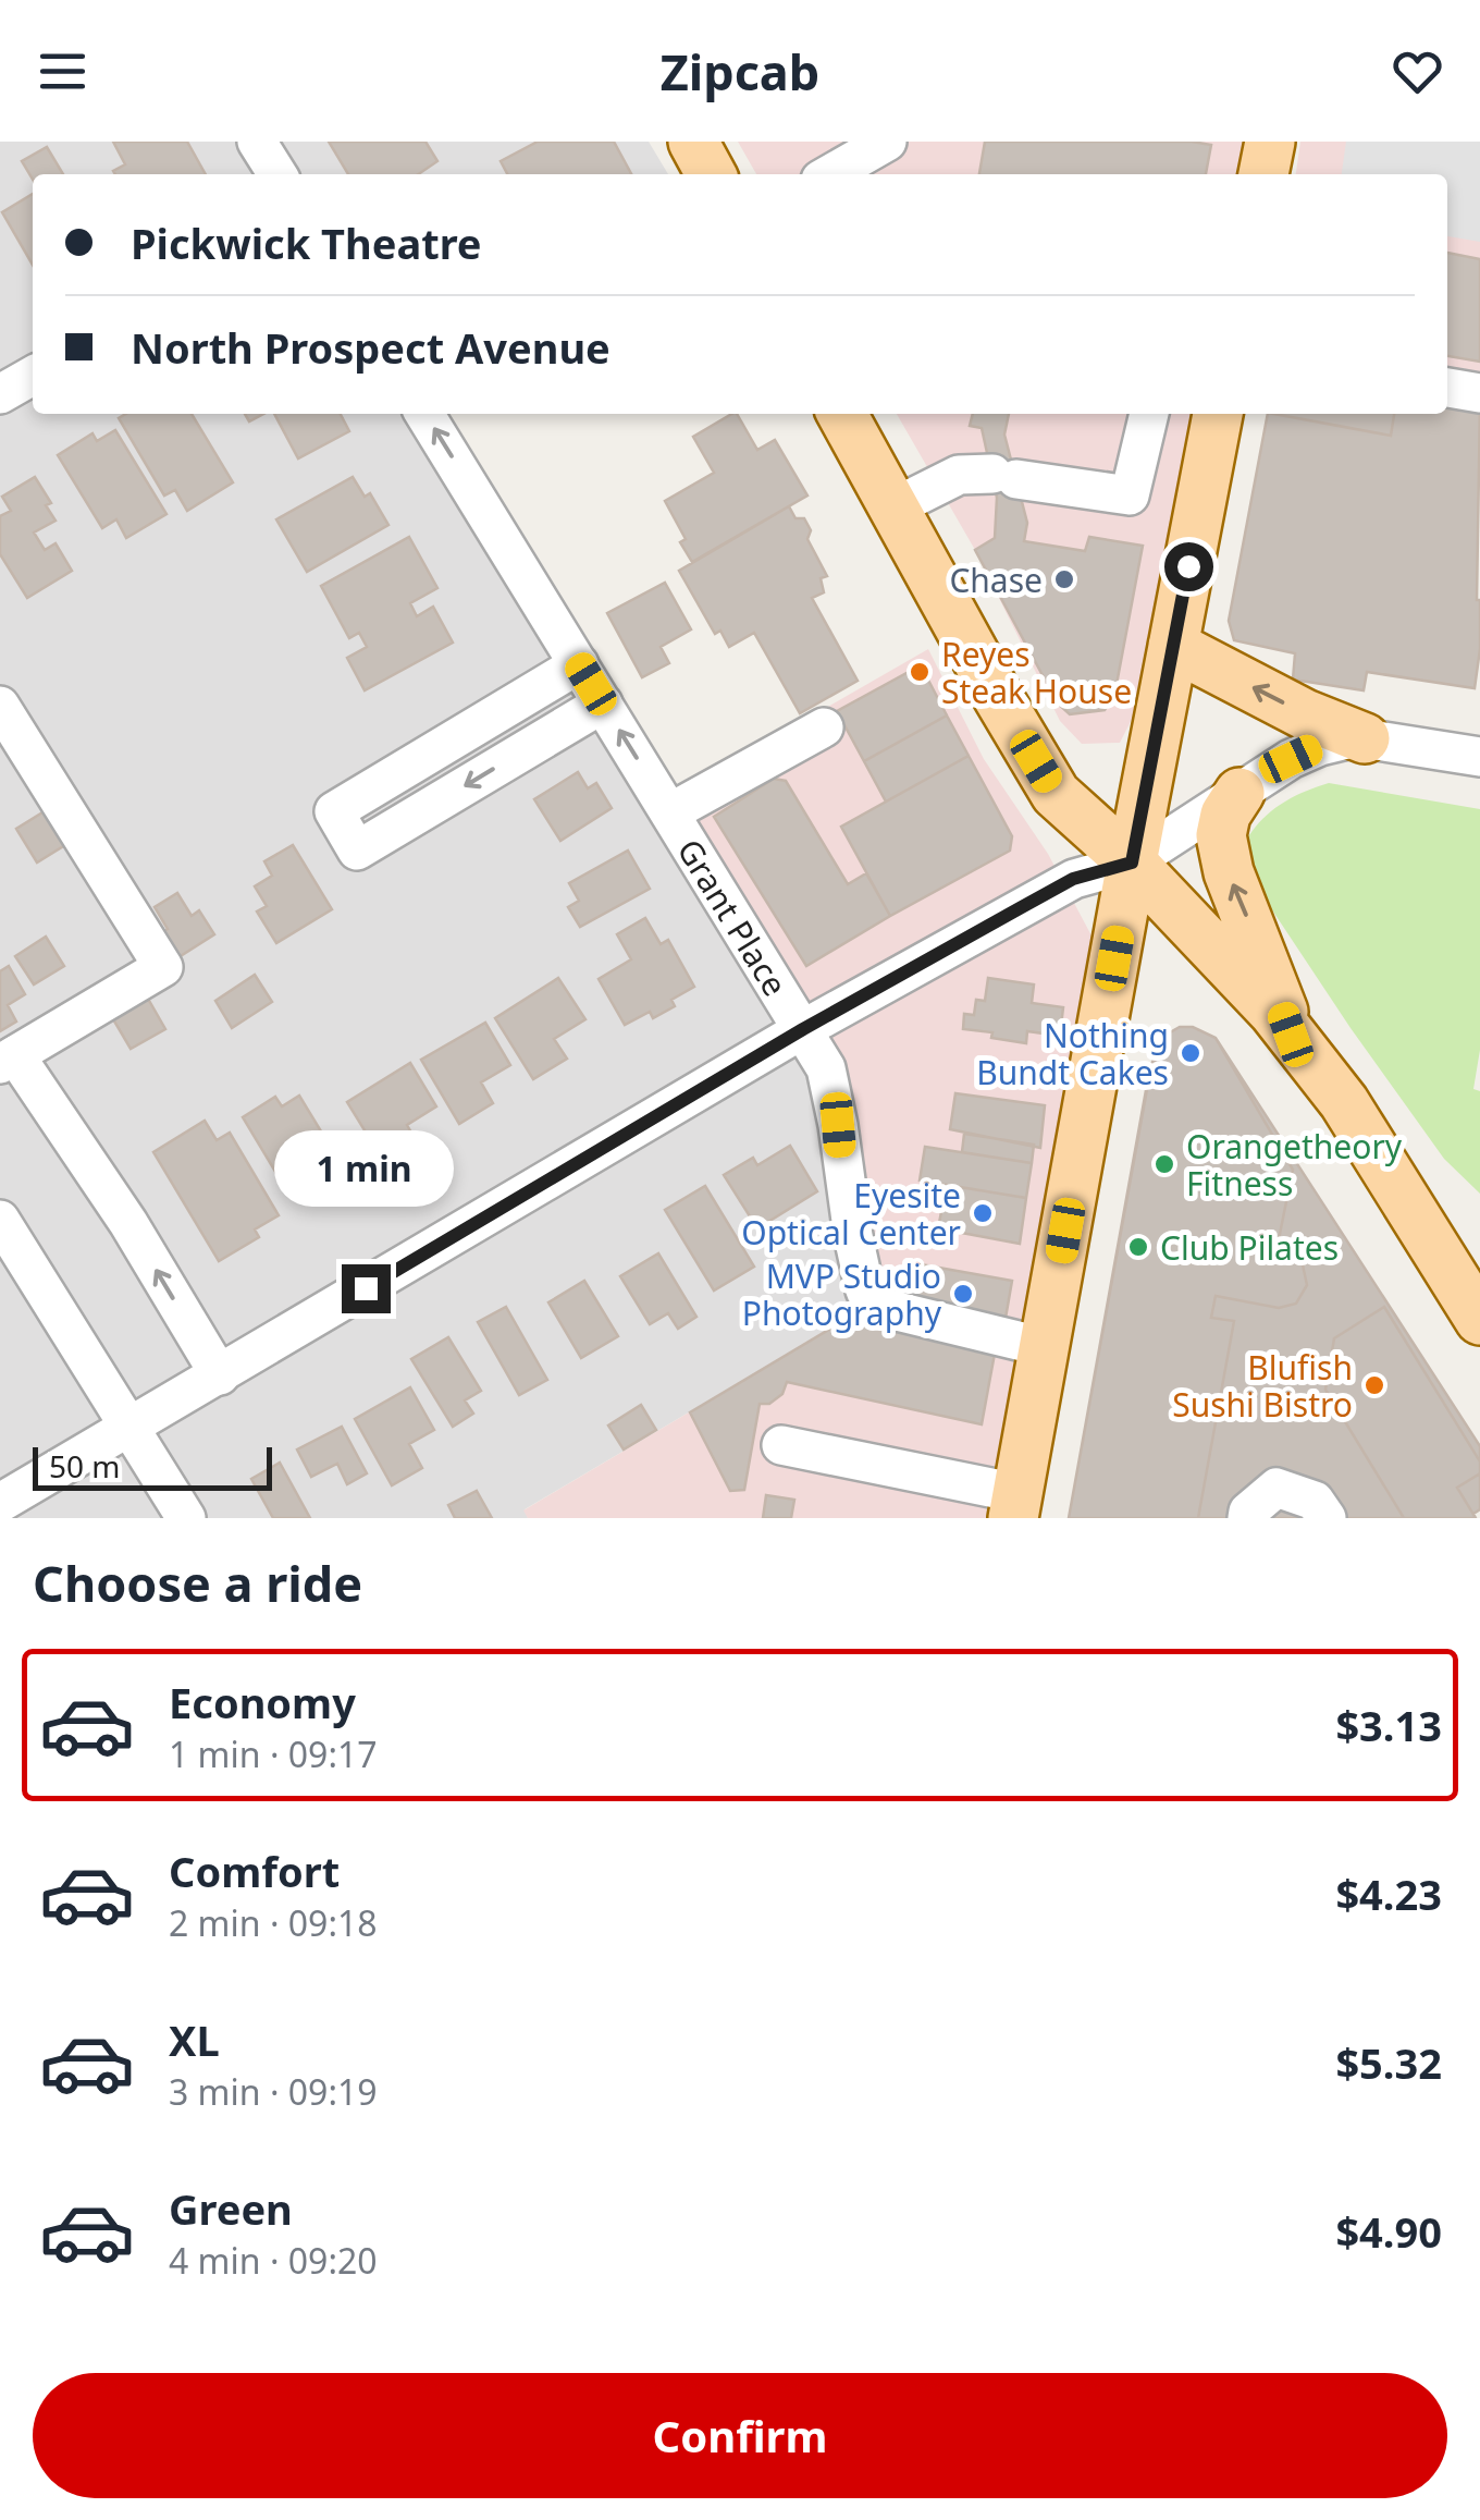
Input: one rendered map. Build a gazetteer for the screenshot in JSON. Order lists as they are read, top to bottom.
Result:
{
  "streets": {
    "street": ["Grant Place"]
  },
  "one_way": ["Grant Place"],
  "places": [
    "Chase",
    "Reyes Steak House",
    "Nothing Bundt Cakes",
    "Orangetheory Fitness",
    "Eyesite Optical Center",
    "Club Pilates",
    "MVP Studio Photography",
    "Blufish Sushi Bistro"
  ],
  "scale_bar": "50 m",
  "page": {
    "header": "Zipcab",
    "banner": ["Pickwick Theatre", "North Prospect Avenue"],
    "bubble": "1 min",
    "scale": "50 m",
    "heading": "Choose a ride",
    "list": [
      {
        "name": "Economy",
        "note": "1 min · 09:17",
        "value": "$3.13"
      },
      {
        "name": "Comfort",
        "note": "2 min · 09:18",
        "value": "$4.23"
      },
      {
        "name": "XL",
        "note": "3 min · 09:19",
        "value": "$5.32"
      },
      {
        "name": "Green",
        "note": "4 min · 09:20",
        "value": "$4.90"
      }
    ],
    "buttons": "Confirm"
  }
}
